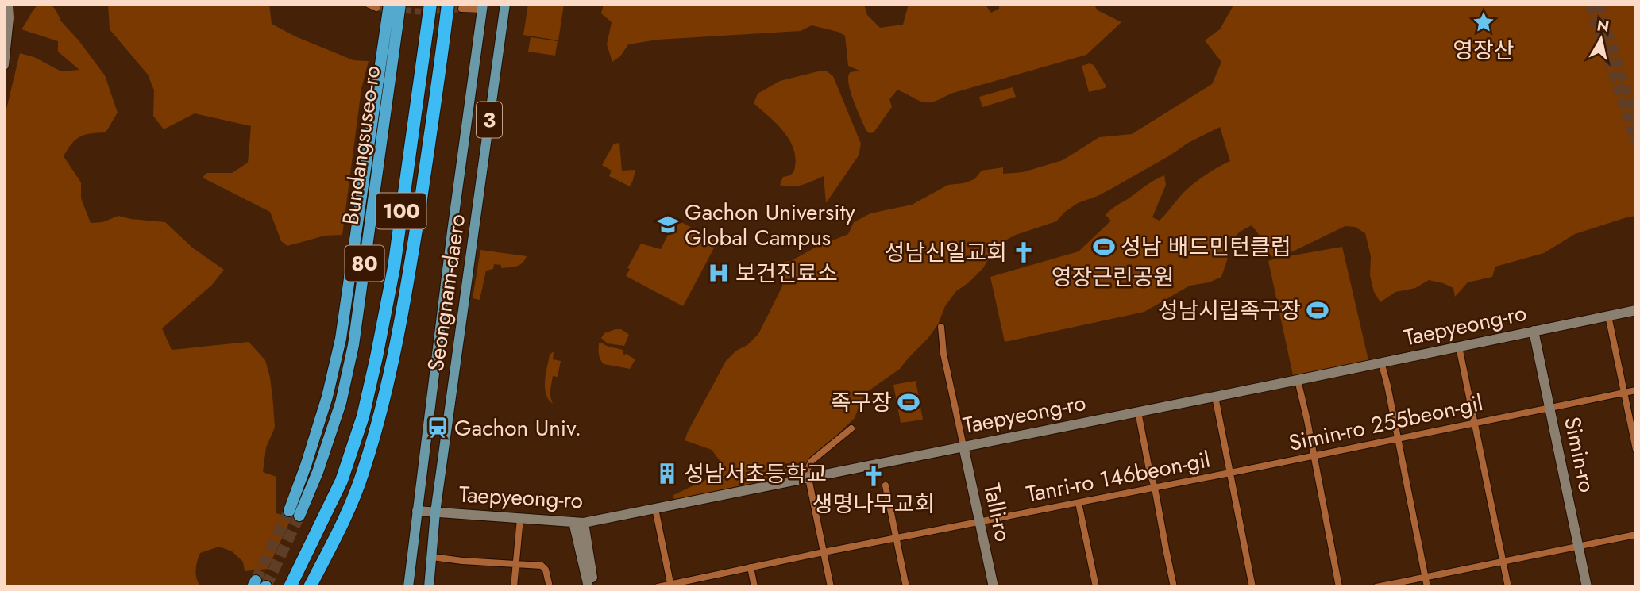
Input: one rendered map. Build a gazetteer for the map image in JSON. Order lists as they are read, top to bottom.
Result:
{
  "streets": {
    "highway": ["Bundangsuseo-ro", "100", "80"],
    "main road": [
      "3",
      "Seongnam-daero",
      "Taepyeong-ro",
      "Simin-ro",
      "Talli-ro"
    ],
    "street": ["Simin-ro 255beon-gil", "Tanri-ro 146beon-gil"]
  },
  "crossings": [
    ["Seongnam-daero", "Taepyeong-ro"],
    ["Taepyeong-ro", "Simin-ro"],
    ["Taepyeong-ro", "Talli-ro"],
    ["Simin-ro 255beon-gil", "Simin-ro"],
    ["Simin-ro 255beon-gil", "Tanri-ro 146beon-gil"],
    ["Tanri-ro 146beon-gil", "Talli-ro"]
  ],
  "parks": ["영장근린공원"],
  "places": {
    "place": ["영장산"],
    "school or university": ["Gachon University Global Campus"],
    "sports": ["성남 배드민턴클럽", "성남시립족구장", "족구장"],
    "church": ["성남신일교회", "생명나무교회"],
    "hospital": ["보건진료소"],
    "station": ["Gachon Univ."],
    "building": ["성남서초등학교"]
  },
  "north": "top"
}
